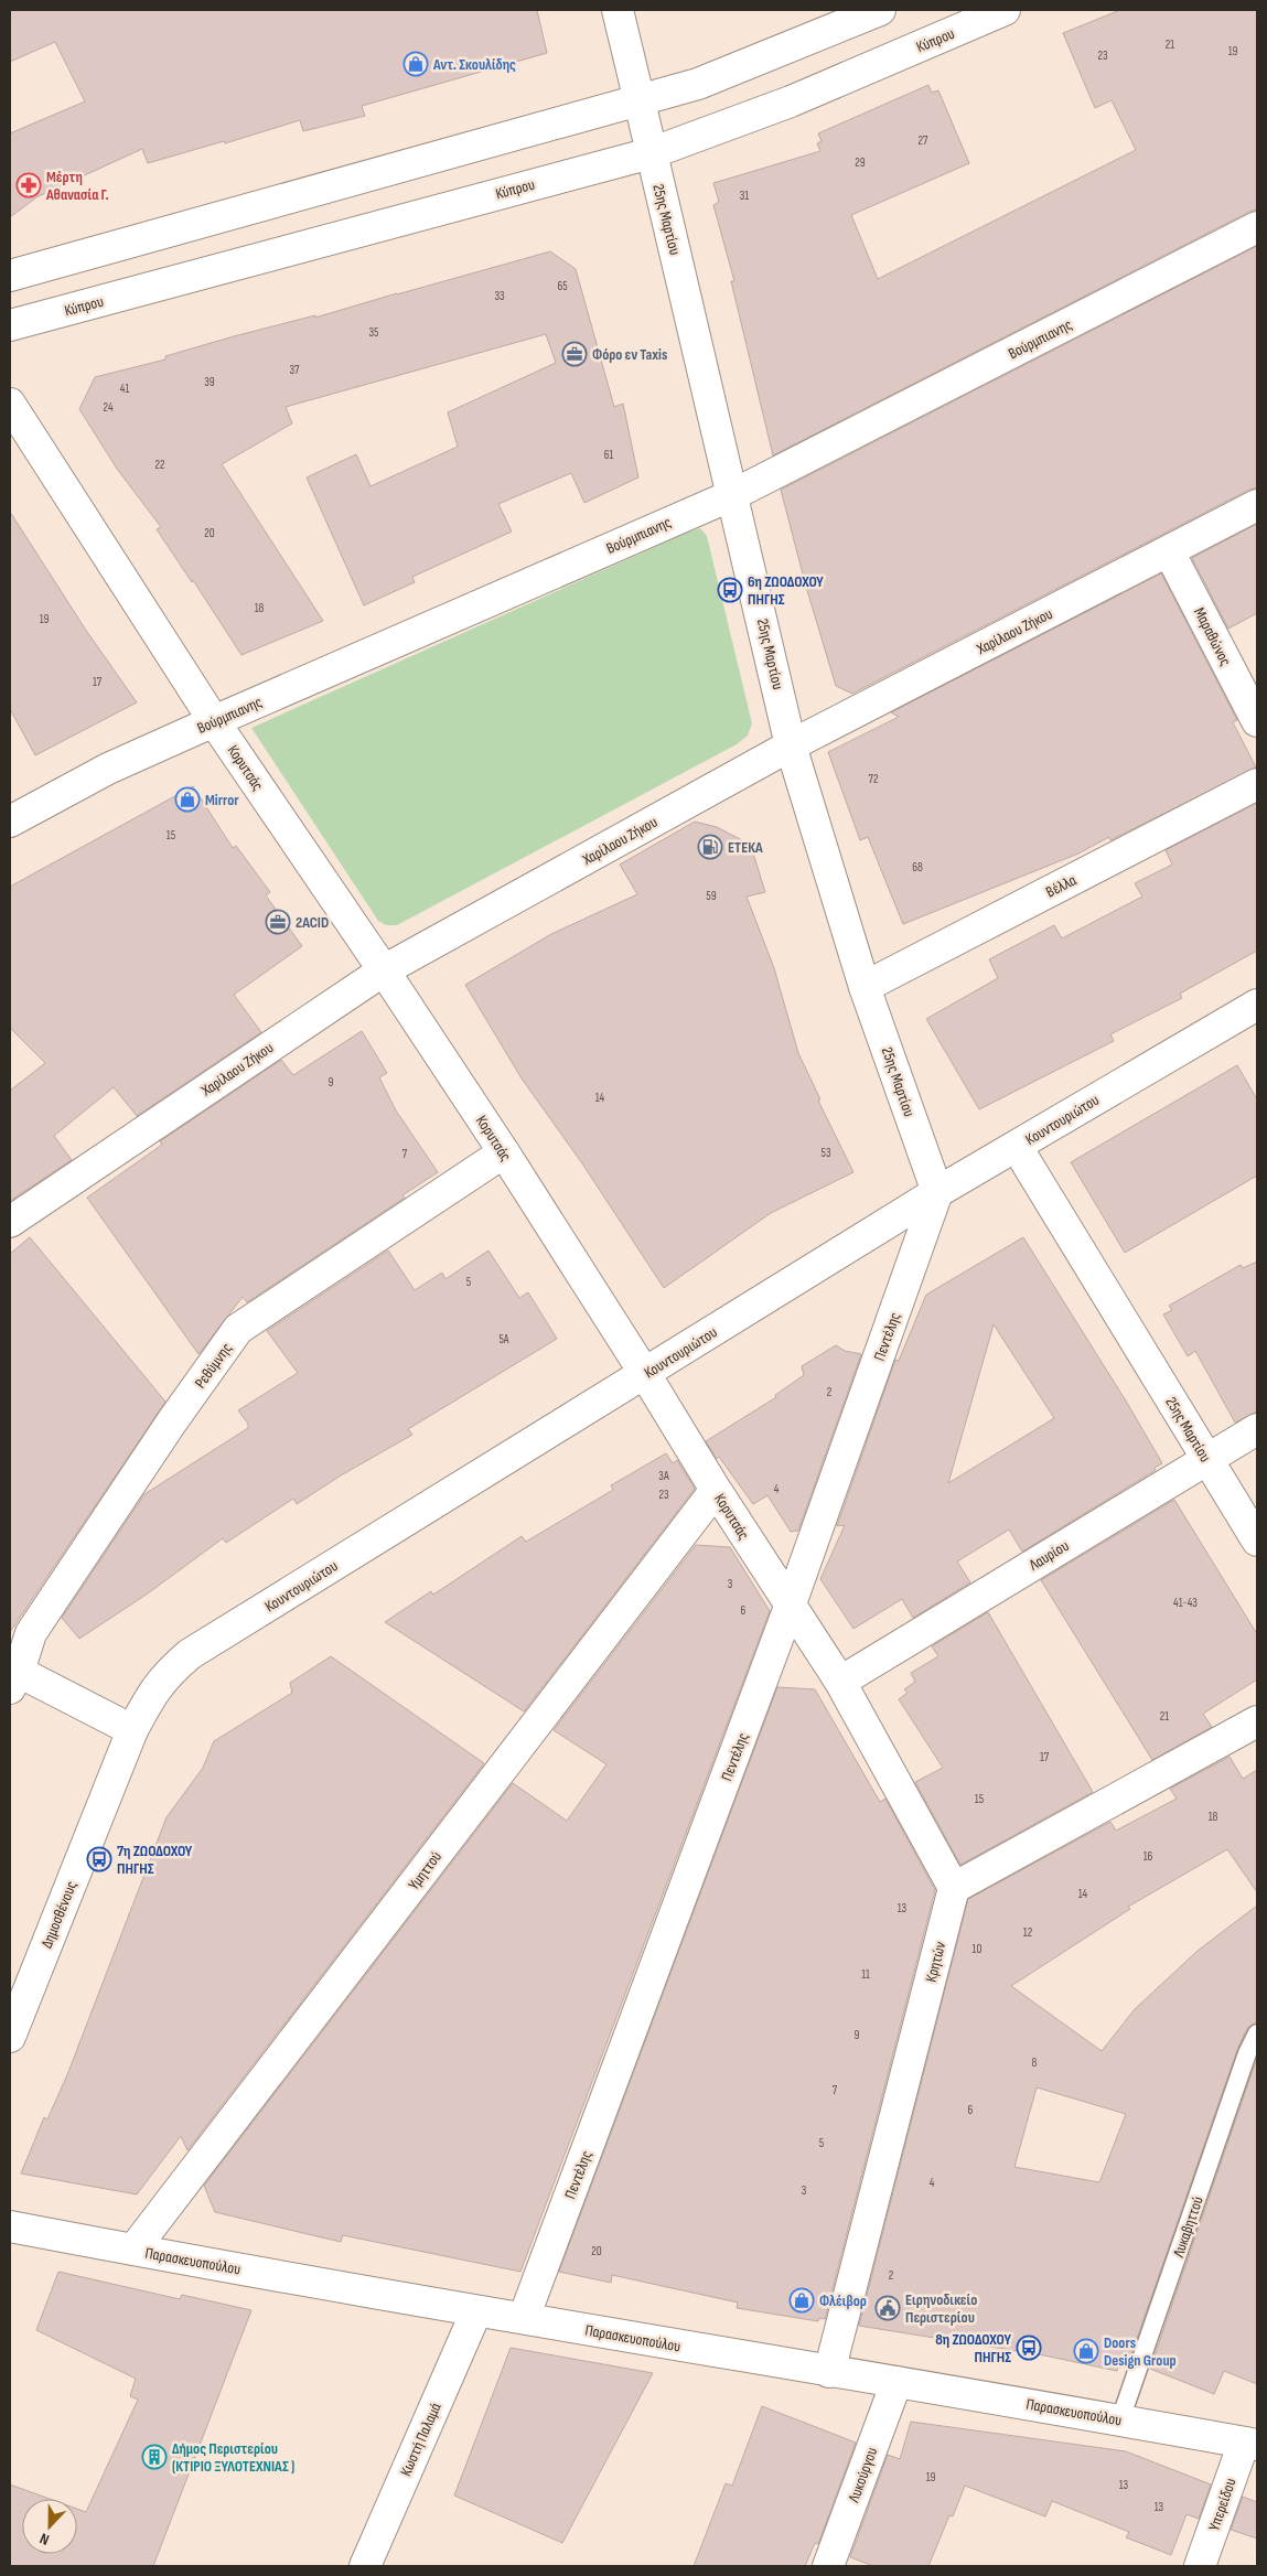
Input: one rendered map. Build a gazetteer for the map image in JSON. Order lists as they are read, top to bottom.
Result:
{
  "streets": {
    "street": [
      "Κύπρου",
      "25ης Μαρτίου",
      "Βούρμπιανης",
      "Χαρίλαου Ζήκου",
      "Μαραθώνος",
      "Κορυτσάς",
      "Βέλλα",
      "Κουντουριώτου",
      "Πεντέλης",
      "Ρεθύμνης",
      "Λαυρίου",
      "Υμηττού",
      "Δημοσθένους",
      "Κρητών",
      "Παρασκευοπούλου",
      "Κωστή Παλαμά",
      "Λυκούργου",
      "Υπερείδου"
    ],
    "lane": ["Λυκαβηττού"]
  },
  "crossings": [
    ["Κύπρου", "25ης Μαρτίου"],
    ["25ης Μαρτίου", "Βούρμπιανης"],
    ["25ης Μαρτίου", "Χαρίλαου Ζήκου"],
    ["25ης Μαρτίου", "Βέλλα"],
    ["25ης Μαρτίου", "Κουντουριώτου"],
    ["25ης Μαρτίου", "Πεντέλης"],
    ["25ης Μαρτίου", "Λαυρίου"],
    ["Βούρμπιανης", "Κορυτσάς"],
    ["Χαρίλαου Ζήκου", "Μαραθώνος"],
    ["Χαρίλαου Ζήκου", "Κορυτσάς"],
    ["Κορυτσάς", "Κουντουριώτου"],
    ["Κορυτσάς", "Πεντέλης"],
    ["Κορυτσάς", "Ρεθύμνης"],
    ["Κορυτσάς", "Λαυρίου"],
    ["Κορυτσάς", "Υμηττού"],
    ["Κορυτσάς", "Κρητών"],
    ["Κουντουριώτου", "Πεντέλης"],
    ["Κουντουριώτου", "Ρεθύμνης"],
    ["Κουντουριώτου", "Δημοσθένους"],
    ["Πεντέλης", "Παρασκευοπούλου"],
    ["Ρεθύμνης", "Δημοσθένους"],
    ["Υμηττού", "Παρασκευοπούλου"],
    ["Κρητών", "Παρασκευοπούλου"],
    ["Λυκαβηττού", "Παρασκευοπούλου"],
    ["Παρασκευοπούλου", "Κωστή Παλαμά"],
    ["Παρασκευοπούλου", "Λυκούργου"],
    ["Παρασκευοπούλου", "Υπερείδου"]
  ],
  "places": {
    "shop": [
      "Αντ. Σκουλίδης",
      "Mirror",
      "Φλέιβορ",
      "Doors Design Group"
    ],
    "pharmacy": ["Μέρτη Αθανασία Γ."],
    "office": ["Φόρο εν Taxis", "2ACID"],
    "bus stop": ["6η ΖΩΟΔΟΧΟΥ ΠΗΓΗΣ", "7η ΖΩΟΔΟΧΟΥ ΠΗΓΗΣ", "8η ΖΩΟΔΟΧΟΥ ΠΗΓΗΣ"],
    "fuel station": ["ΕΤΕΚΑ"],
    "public building": ["Ειρηνοδικείο Περιστερίου"],
    "building": ["Δήμος Περιστερίου (ΚΤΙΡΙΟ ΞΥΛΟΤΕΧΝΙΑΣ )"]
  },
  "house_numbers": [
    "21",
    "19",
    "23",
    "27",
    "29",
    "31",
    "65",
    "33",
    "35",
    "37",
    "39",
    "41",
    "24",
    "61",
    "22",
    "20",
    "18",
    "19",
    "17",
    "72",
    "15",
    "68",
    "59",
    "9",
    "14",
    "53",
    "7",
    "5",
    "5Α",
    "2",
    "3Α",
    "4",
    "23",
    "3",
    "41-43",
    "6",
    "21",
    "17",
    "15",
    "18",
    "16",
    "14",
    "13",
    "12",
    "10",
    "11",
    "9",
    "8",
    "7",
    "6",
    "5",
    "4",
    "3",
    "20",
    "2",
    "19",
    "13",
    "13"
  ],
  "north": "bottom"
}
